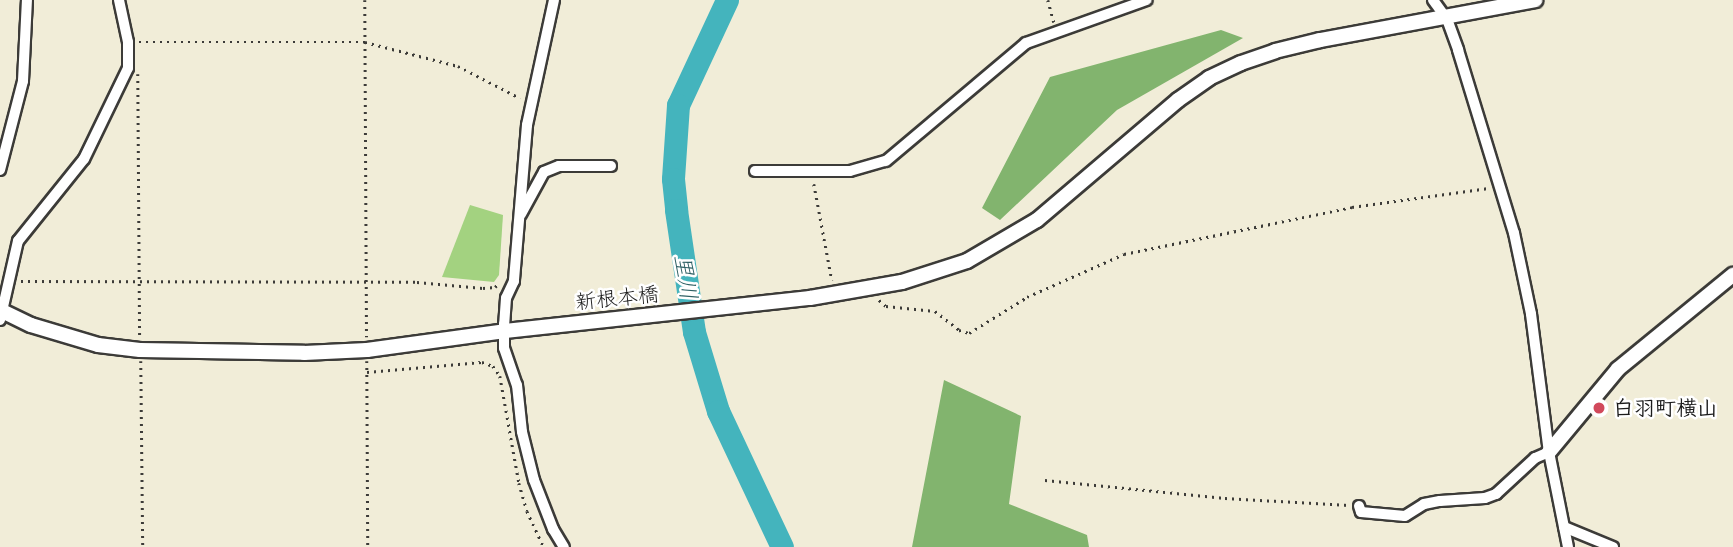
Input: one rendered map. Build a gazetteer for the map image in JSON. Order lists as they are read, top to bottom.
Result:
{
  "streets": {
    "street": ["新根本橋"]
  },
  "water": ["里川"],
  "places": ["白羽町横山"]
}
